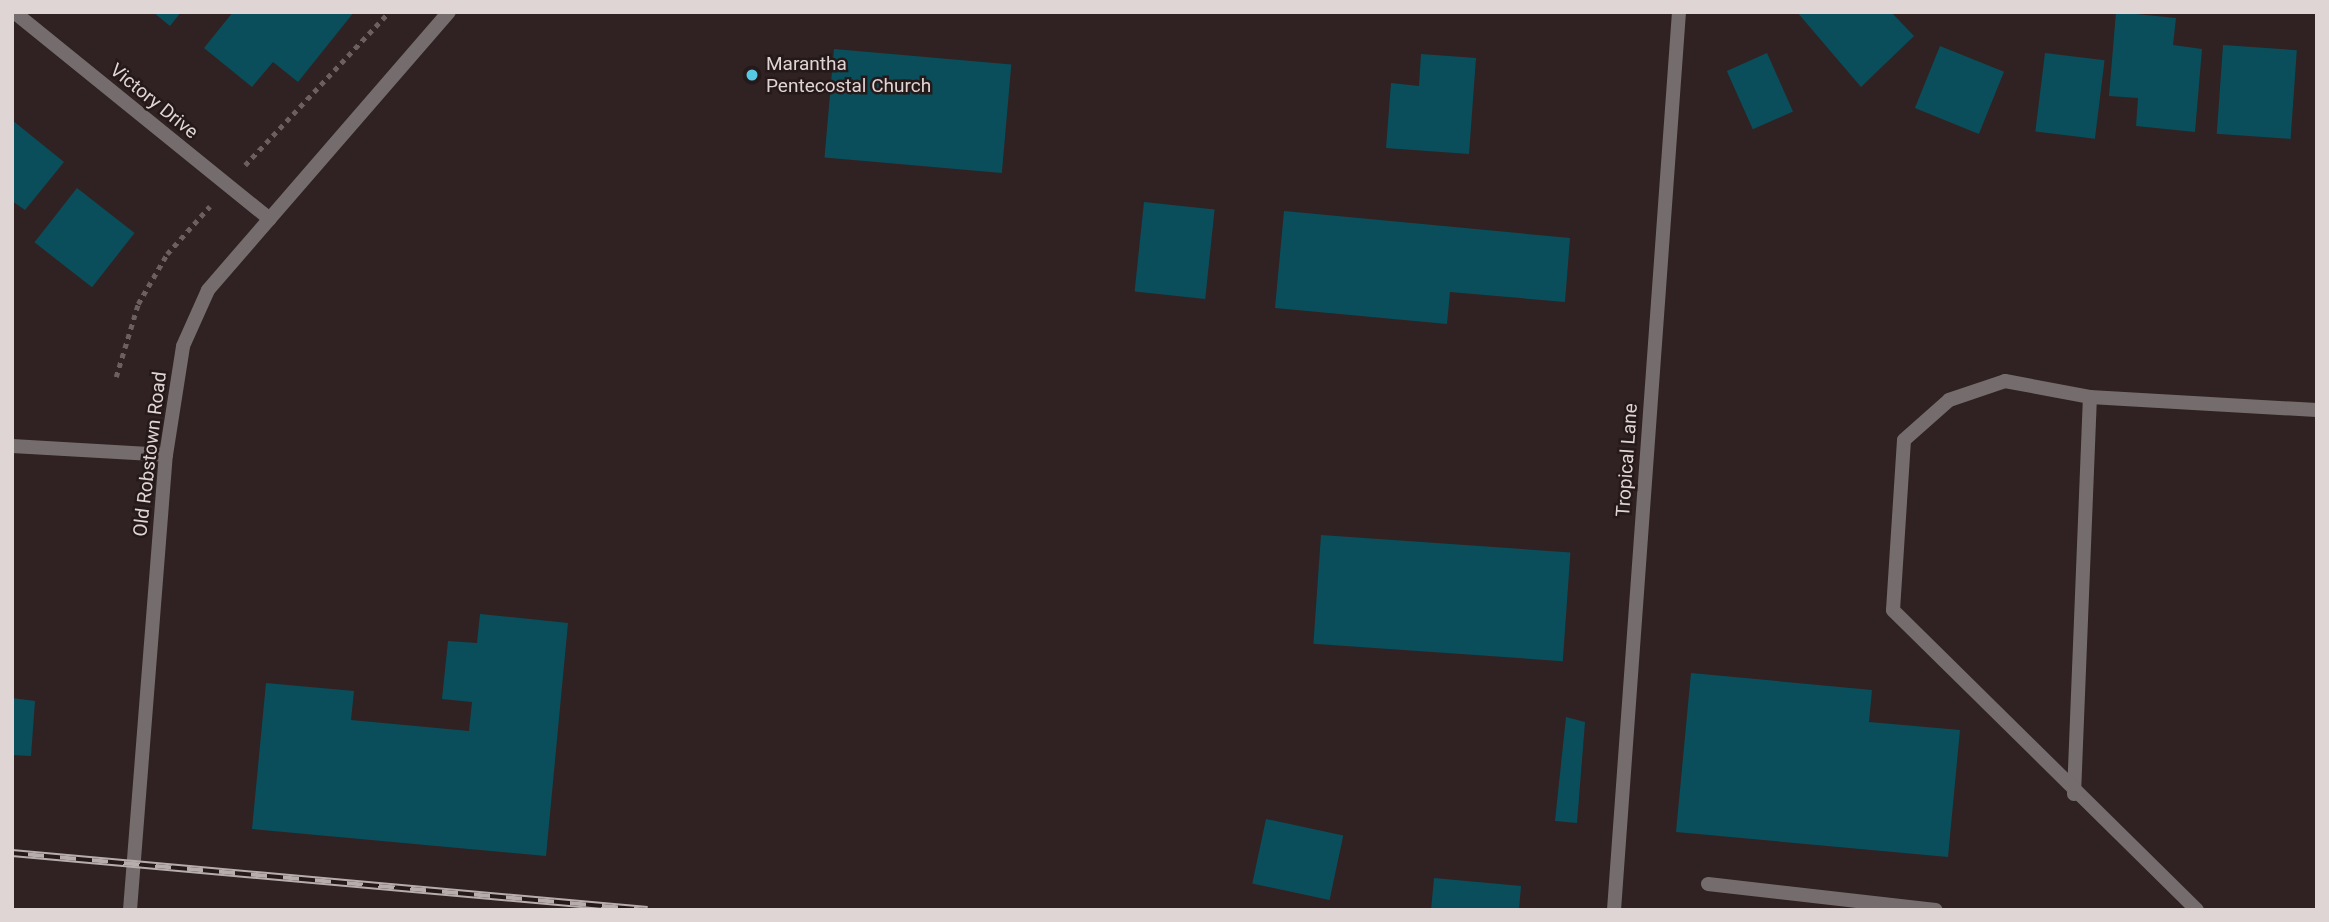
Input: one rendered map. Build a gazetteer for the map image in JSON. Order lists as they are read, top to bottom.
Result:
{
  "streets": {
    "street": ["Victory Drive", "Old Robstown Road", "Tropical Lane"]
  },
  "crossings": [
    ["Victory Drive", "Old Robstown Road"]
  ],
  "places": ["Marantha Pentecostal Church"]
}
